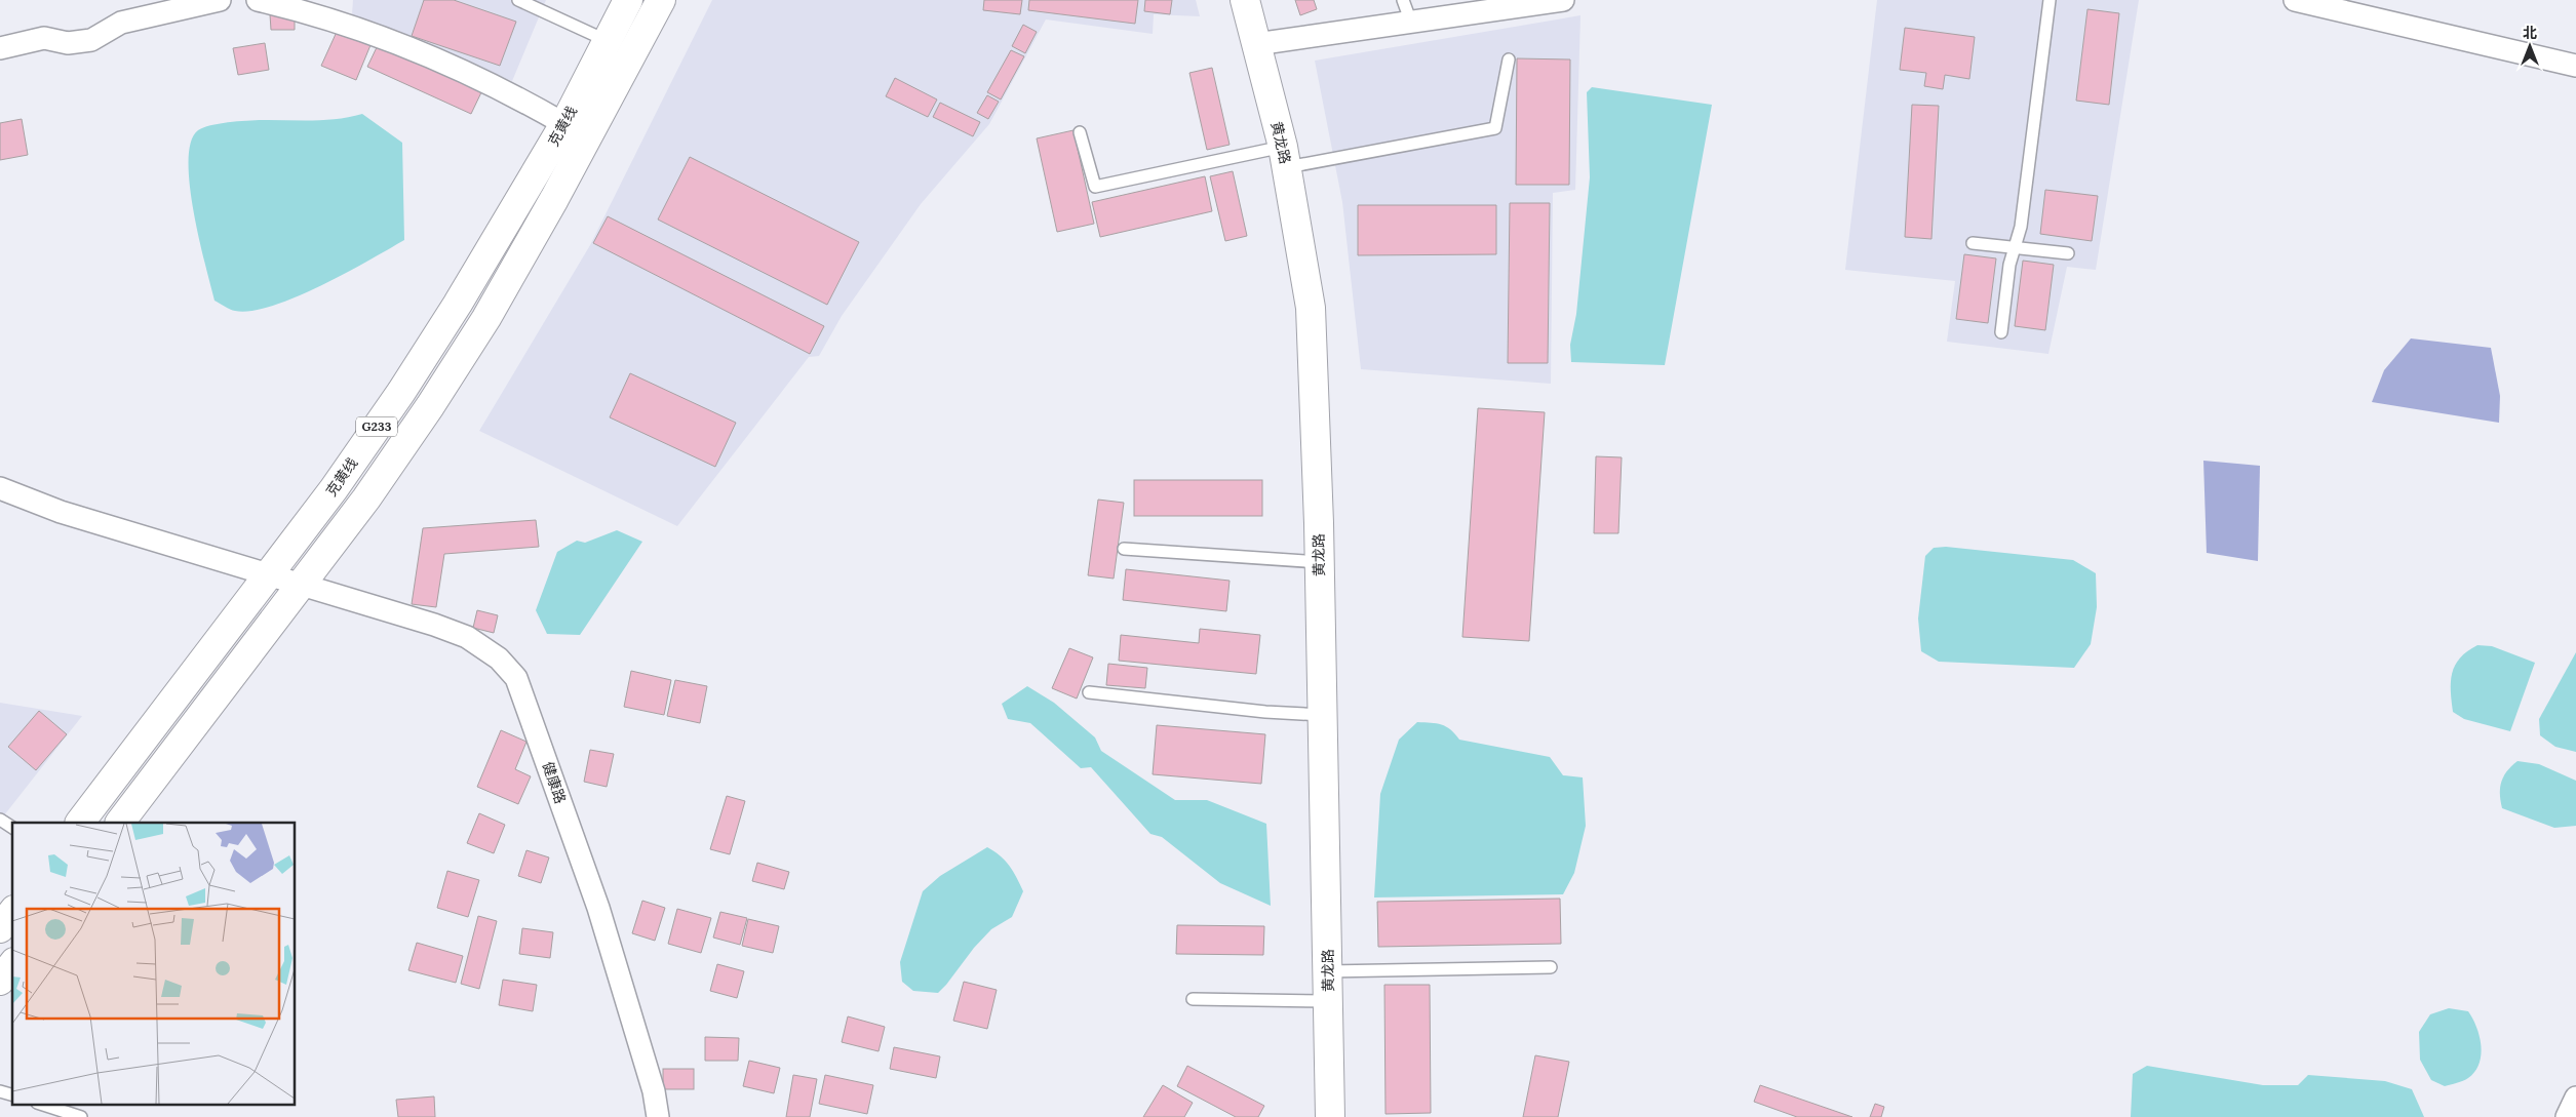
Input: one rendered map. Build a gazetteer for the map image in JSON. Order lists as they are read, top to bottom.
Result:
{
  "streets": {
    "main road": ["克黄线", "黄龙路", "G233"],
    "street": ["健康路"]
  },
  "crossings": [
    ["克黄线", "健康路"]
  ],
  "north": "top"
}
